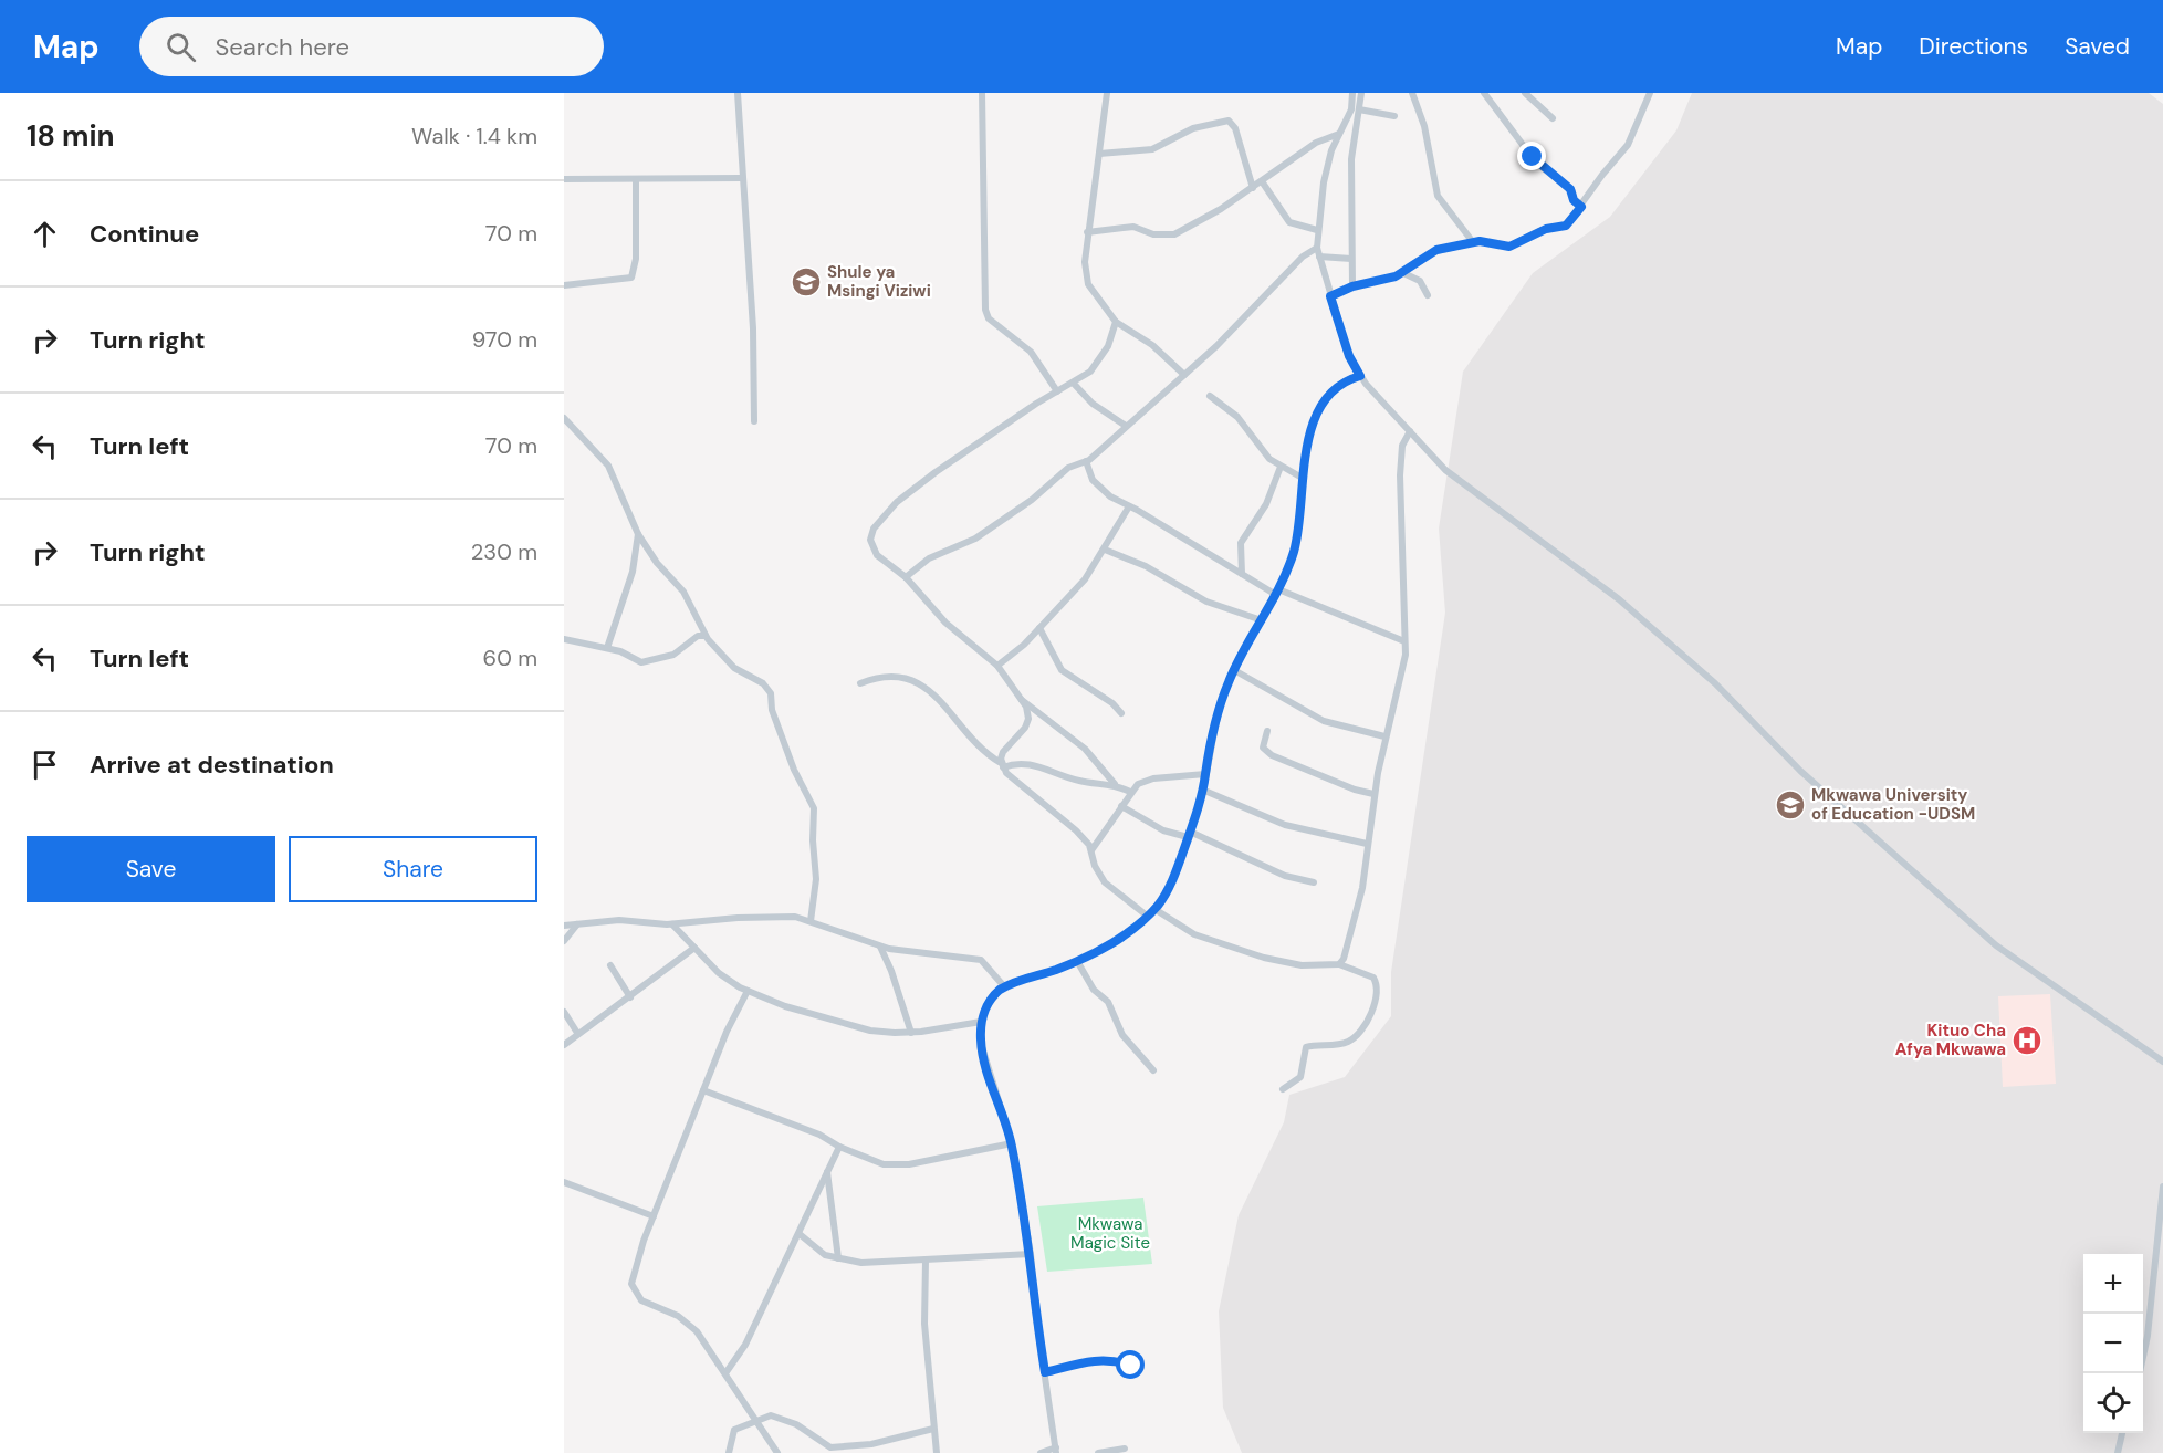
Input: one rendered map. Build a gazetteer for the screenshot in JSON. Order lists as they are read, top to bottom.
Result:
{
  "parks": ["Mkwawa Magic Site"],
  "places": {
    "school or university": ["Shule ya Msingi Viziwi", "Mkwawa University of Education -UDSM"],
    "hospital": ["Kituo Cha Afya Mkwawa"]
  },
  "page": {
    "header": "Map",
    "search": "Search here",
    "nav": ["Map", "Directions", "Saved"],
    "heading": ["18 min", "Walk · 1.4 km"],
    "list": [
      ["Continue", "70 m"],
      ["Turn right", "970 m"],
      ["Turn left", "70 m"],
      ["Turn right", "230 m"],
      ["Turn left", "60 m"],
      "Arrive at destination"
    ],
    "buttons": ["Save", "Share"],
    "map_buttons": ["+", "−"]
  }
}
